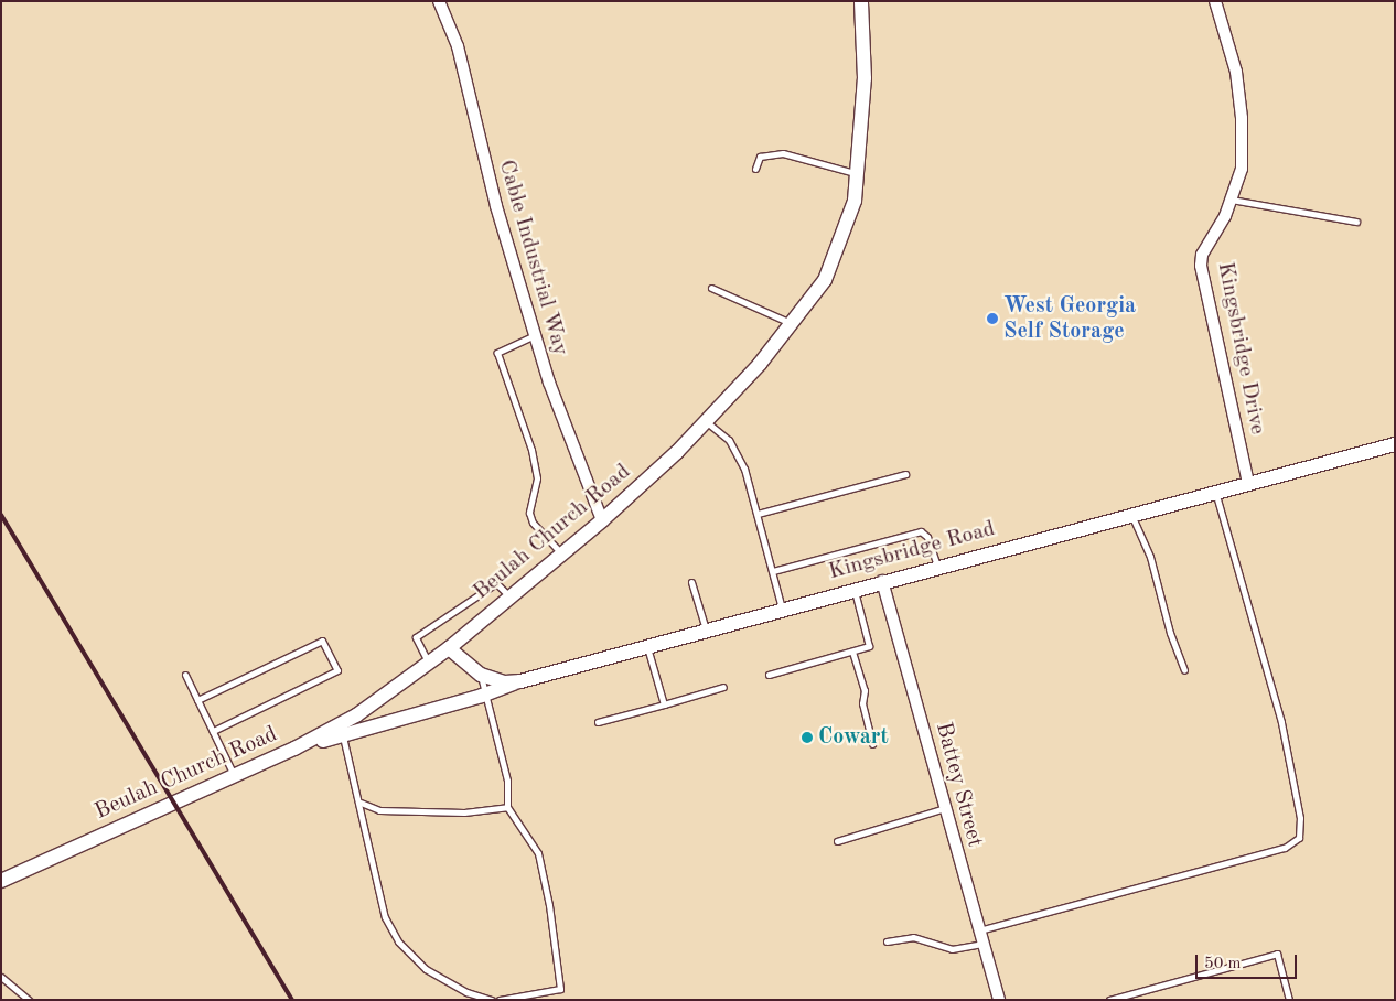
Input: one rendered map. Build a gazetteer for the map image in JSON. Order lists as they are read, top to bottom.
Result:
{
  "streets": {
    "street": [
      "Cable Industrial Way",
      "Kingsbridge Drive",
      "Beulah Church Road",
      "Kingsbridge Road",
      "Battey Street"
    ]
  },
  "crossings": [
    ["Cable Industrial Way", "Beulah Church Road"],
    ["Kingsbridge Drive", "Kingsbridge Road"],
    ["Beulah Church Road", "Kingsbridge Road"],
    ["Kingsbridge Road", "Battey Street"]
  ],
  "places": ["West Georgia Self Storage", "Cowart"],
  "scale_bar": "50 m"
}
